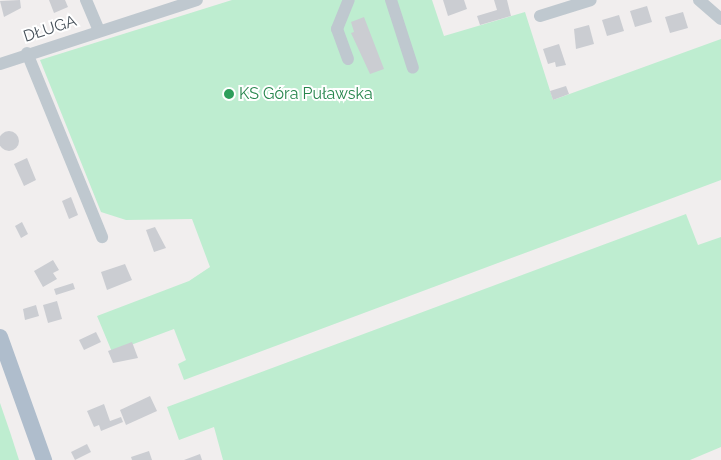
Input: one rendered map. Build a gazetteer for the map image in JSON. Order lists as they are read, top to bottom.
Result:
{
  "streets": {
    "street": ["DŁUGA"]
  },
  "places": ["KS Góra Puławska"]
}
